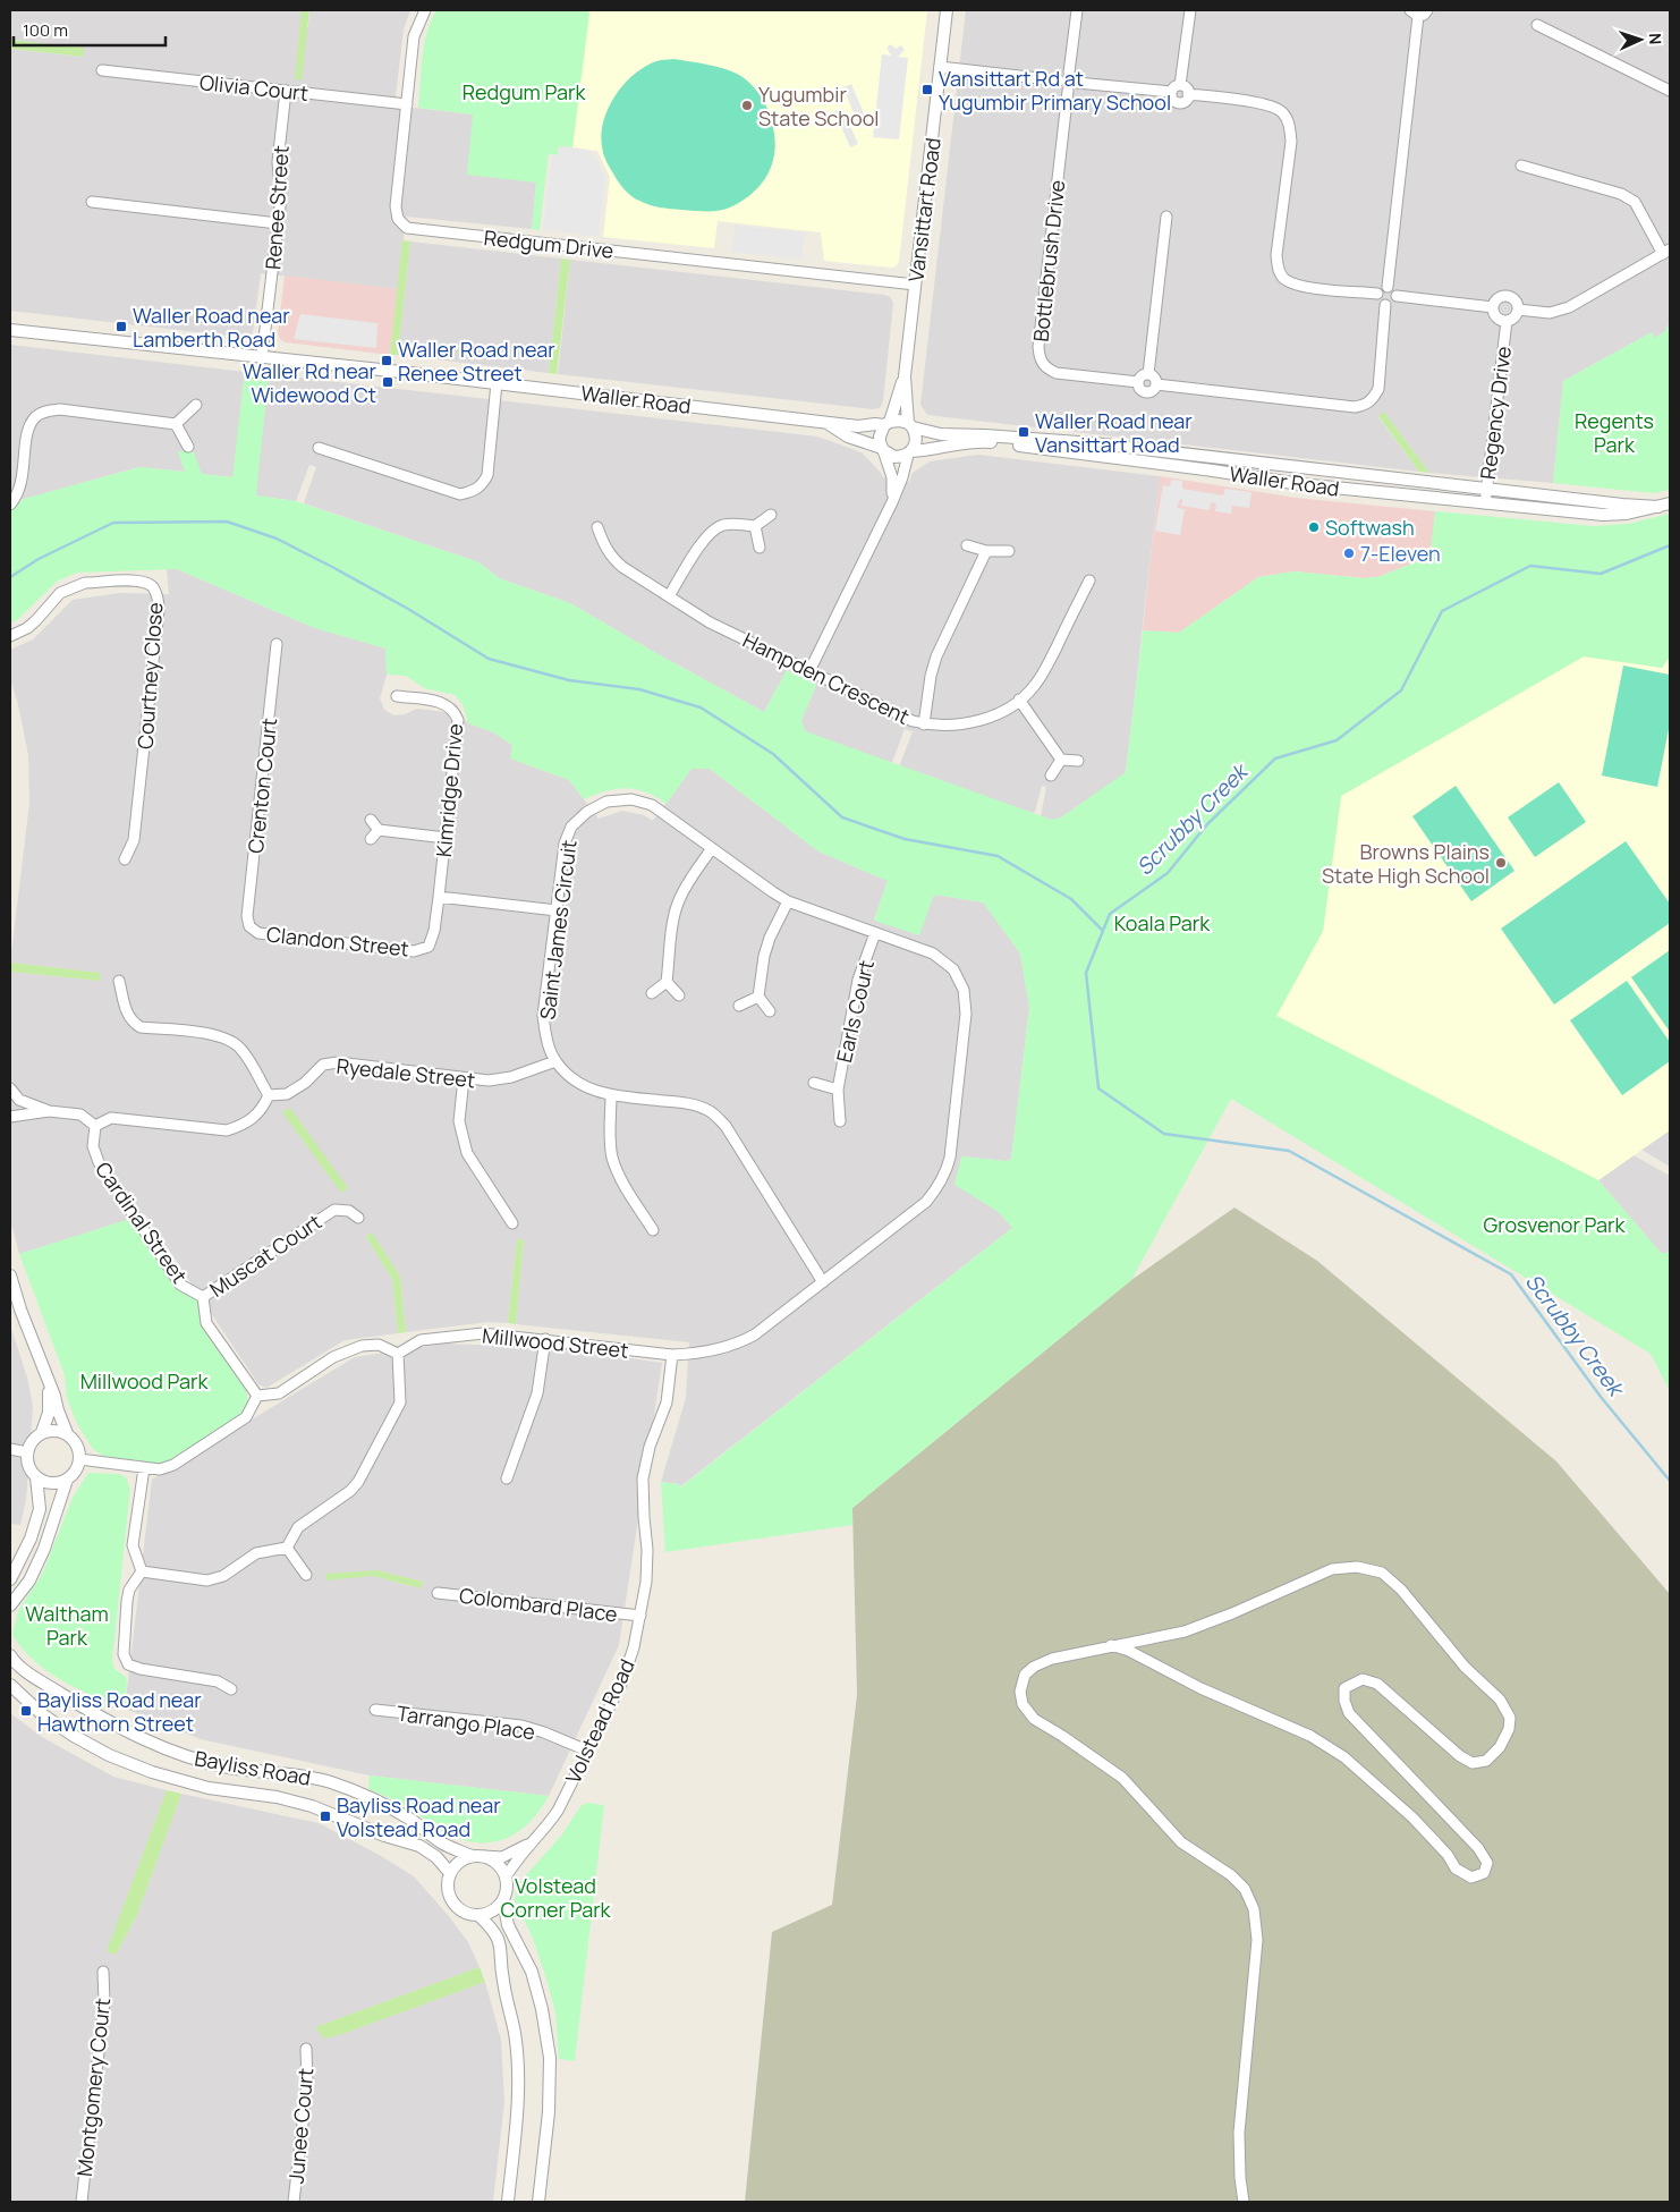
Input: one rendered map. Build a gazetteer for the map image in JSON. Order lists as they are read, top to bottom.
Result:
{
  "streets": {
    "street": [
      "Olivia Court",
      "Renee Street",
      "Vansittart Road",
      "Redgum Drive",
      "Bottlebrush Drive",
      "Waller Road",
      "Regency Drive",
      "Courtney Close",
      "Hampden Crescent",
      "Crenton Court",
      "Kimridge Drive",
      "Saint James Circuit",
      "Clandon Street",
      "Earls Court",
      "Ryedale Street",
      "Cardinal Street",
      "Muscat Court",
      "Millwood Street",
      "Colombard Place",
      "Volstead Road",
      "Tarrango Place",
      "Bayliss Road",
      "Montgomery Court",
      "Junee Court"
    ]
  },
  "crossings": [
    ["Olivia Court", "Renee Street"],
    ["Olivia Court", "Redgum Drive"],
    ["Renee Street", "Waller Road"],
    ["Vansittart Road", "Redgum Drive"],
    ["Vansittart Road", "Waller Road"],
    ["Waller Road", "Regency Drive"],
    ["Crenton Court", "Clandon Street"],
    ["Kimridge Drive", "Clandon Street"],
    ["Saint James Circuit", "Earls Court"],
    ["Saint James Circuit", "Ryedale Street"],
    ["Saint James Circuit", "Millwood Street"],
    ["Saint James Circuit", "Volstead Road"],
    ["Cardinal Street", "Muscat Court"],
    ["Millwood Street", "Volstead Road"],
    ["Colombard Place", "Volstead Road"],
    ["Volstead Road", "Tarrango Place"],
    ["Volstead Road", "Bayliss Road"]
  ],
  "water": ["Scrubby Creek"],
  "parks": [
    "Redgum Park",
    "Regents Park",
    "Koala Park",
    "Grosvenor Park",
    "Millwood Park",
    "Waltham Park",
    "Volstead Corner Park"
  ],
  "places": {
    "transit": [
      "Vansittart Rd at Yugumbir Primary School",
      "Waller Road near Lamberth Road",
      "Waller Road near Renee Street",
      "Waller Rd near Widewood Ct",
      "Waller Road near Vansittart Road",
      "Bayliss Road near Hawthorn Street",
      "Bayliss Road near Volstead Road"
    ],
    "other": [
      "Yugumbir State School",
      "Softwash",
      "7-Eleven",
      "Browns Plains State High School"
    ]
  },
  "scale_bar": "100 m",
  "north": "right"
}
